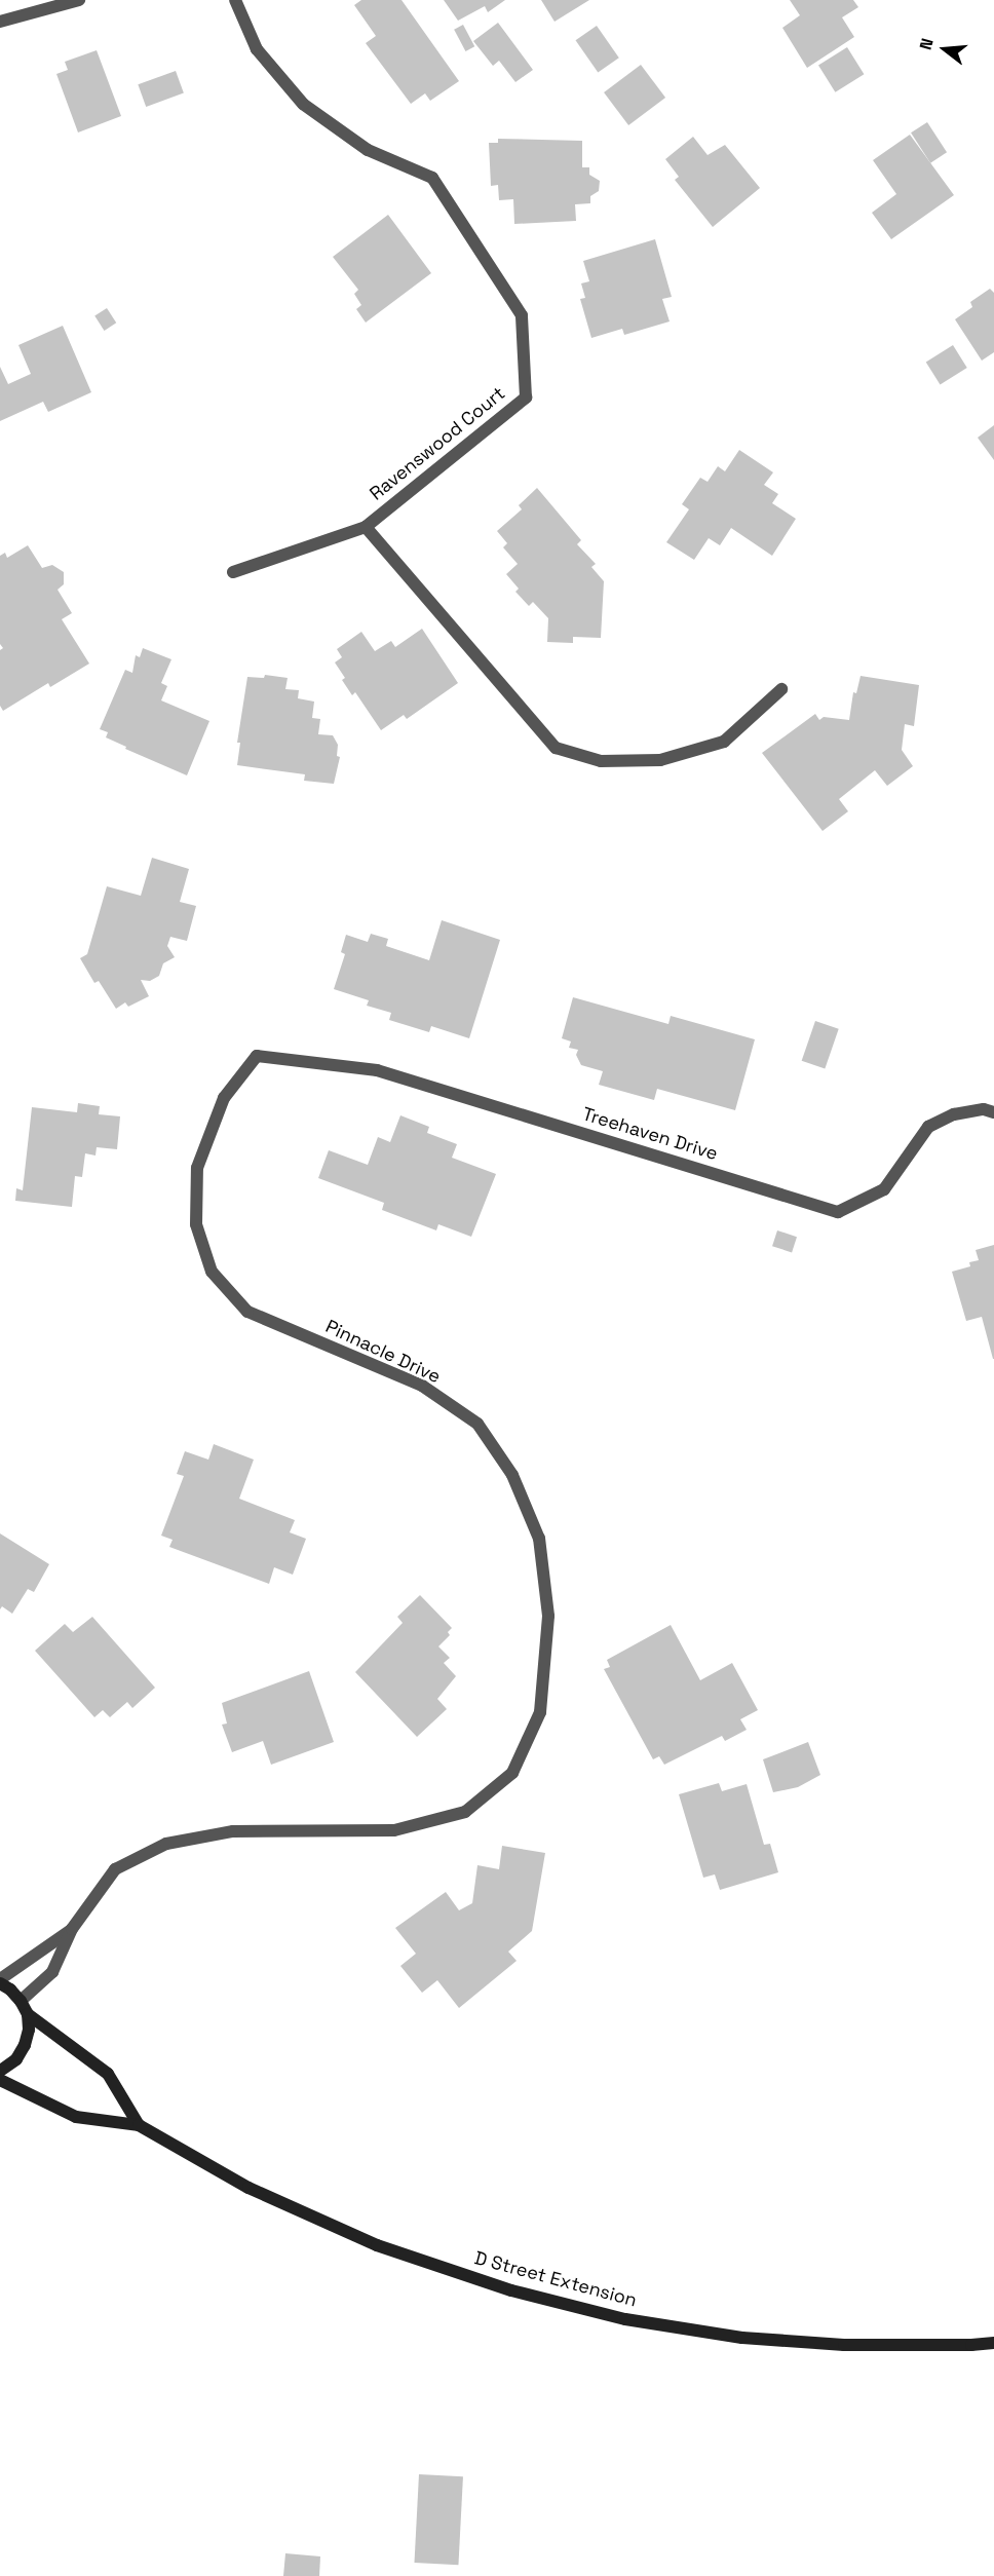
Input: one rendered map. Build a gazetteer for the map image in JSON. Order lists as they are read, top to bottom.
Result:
{
  "streets": {
    "street": [
      "Ravenswood Court",
      "Treehaven Drive",
      "Pinnacle Drive",
      "D Street Extension"
    ]
  },
  "crossings": [
    ["Treehaven Drive", "Pinnacle Drive"]
  ],
  "north": "left"
}
